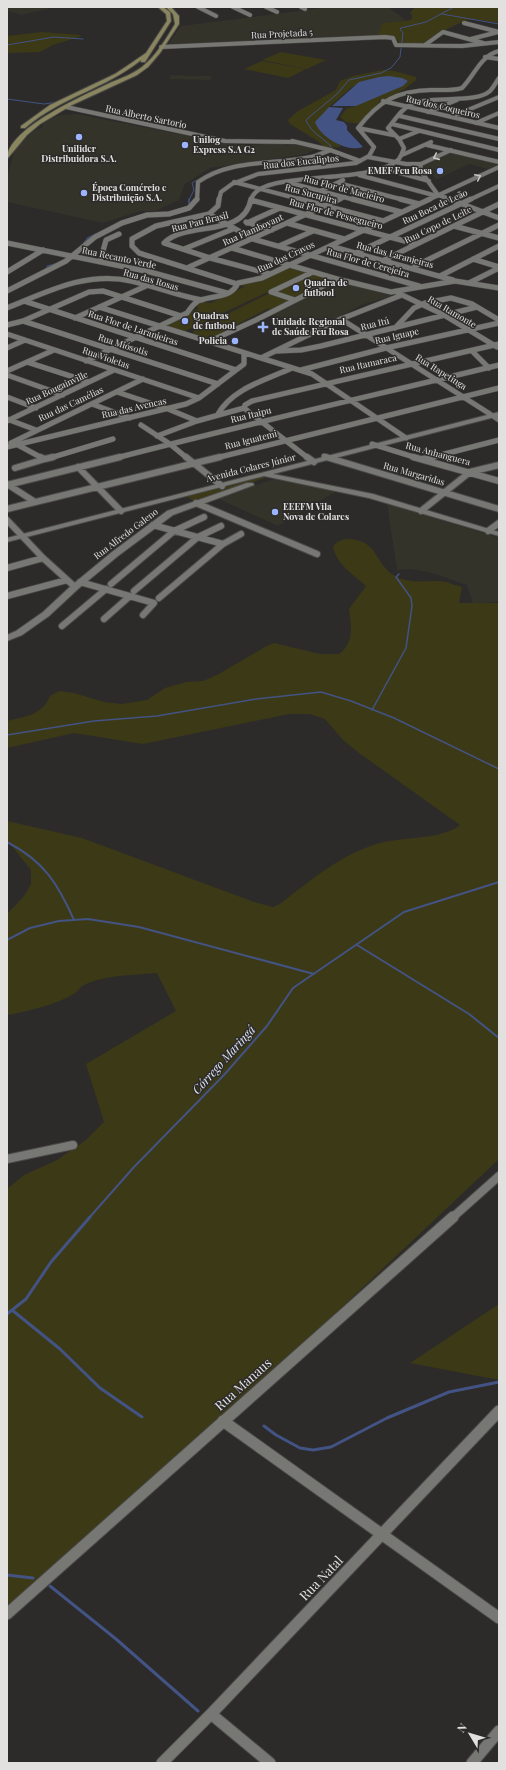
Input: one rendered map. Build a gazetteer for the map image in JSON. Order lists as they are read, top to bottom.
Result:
{
  "streets": {
    "street": [
      "Rua Projetada 5",
      "Rua dos Coqueiros",
      "Rua Alberto Sartorio",
      "Rua dos Eucaliptos",
      "Rua Flor de Macieiro",
      "Rua Sucupira",
      "Rua Boca de Leão",
      "Rua Flor de Pessegueiro",
      "Rua Pau Brasil",
      "Rua Copo de Leite",
      "Rua Flamboyant",
      "Rua das Laranjeiras",
      "Rua dos Cravos",
      "Rua Recanto Verde",
      "Rua Flor de Cerejeira",
      "Rua das Rosas",
      "Rua Itamonte",
      "Rua Itú",
      "Rua Flor de Laranjeiras",
      "Rua Iguape",
      "Rua Miósotis",
      "Rua Violetas",
      "Rua Itamaraca",
      "Rua Itapetinga",
      "Rua Bougainville",
      "Rua das Camélias",
      "Rua das Avencas",
      "Rua Itaipu",
      "Rua Iguatemi",
      "Rua Anhanguera",
      "Avenida Colares Júnior",
      "Rua Margaridas",
      "Rua Alfredo Galeno",
      "Rua Manaus",
      "Rua Natal"
    ]
  },
  "crossings": [
    ["Rua dos Eucaliptos", "Rua Sucupira"],
    ["Rua dos Eucaliptos", "Rua Flor de Cerejeira"],
    ["Rua Flor de Macieiro", "Rua Flamboyant"],
    ["Rua Flor de Macieiro", "Rua dos Cravos"],
    ["Rua Sucupira", "Rua Pau Brasil"],
    ["Rua Sucupira", "Rua Flamboyant"],
    ["Rua Sucupira", "Rua dos Cravos"],
    ["Rua Boca de Leão", "Rua Flor de Pessegueiro"],
    ["Rua Boca de Leão", "Rua das Laranjeiras"],
    ["Rua Flor de Pessegueiro", "Rua Pau Brasil"],
    ["Rua Flor de Pessegueiro", "Rua Copo de Leite"],
    ["Rua Flor de Pessegueiro", "Rua Flamboyant"],
    ["Rua Flor de Pessegueiro", "Rua dos Cravos"],
    ["Rua Pau Brasil", "Rua Flamboyant"],
    ["Rua Pau Brasil", "Rua dos Cravos"],
    ["Rua Pau Brasil", "Rua Flor de Cerejeira"],
    ["Rua Copo de Leite", "Rua das Laranjeiras"],
    ["Rua Flamboyant", "Rua Flor de Cerejeira"],
    ["Rua das Laranjeiras", "Rua dos Cravos"],
    ["Rua dos Cravos", "Rua Recanto Verde"],
    ["Rua dos Cravos", "Rua Flor de Cerejeira"],
    ["Rua dos Cravos", "Rua das Rosas"],
    ["Rua dos Cravos", "Rua Flor de Laranjeiras"],
    ["Rua dos Cravos", "Rua Miósotis"],
    ["Rua dos Cravos", "Rua Violetas"],
    ["Rua das Rosas", "Rua Flor de Laranjeiras"],
    ["Rua Itamonte", "Rua Itú"],
    ["Rua Itamonte", "Rua Iguape"],
    ["Rua Itamonte", "Rua Itamaraca"],
    ["Rua Itú", "Rua Itapetinga"],
    ["Rua Flor de Laranjeiras", "Rua das Avencas"],
    ["Rua Iguape", "Rua Itapetinga"],
    ["Rua Miósotis", "Rua das Avencas"],
    ["Rua Violetas", "Rua Bougainville"],
    ["Rua Violetas", "Rua das Camélias"],
    ["Rua Violetas", "Rua das Avencas"],
    ["Rua Itamaraca", "Rua Itapetinga"],
    ["Rua Itapetinga", "Rua Itaipu"],
    ["Rua Itapetinga", "Rua Iguatemi"],
    ["Rua Itapetinga", "Avenida Colares Júnior"],
    ["Rua das Camélias", "Rua das Avencas"],
    ["Rua Anhanguera", "Avenida Colares Júnior"],
    ["Avenida Colares Júnior", "Rua Margaridas"],
    ["Avenida Colares Júnior", "Rua Alfredo Galeno"]
  ],
  "water": ["Córrego Maringá"],
  "places": {
    "other": [
      "Unilider Distribuidora S.A.",
      "Unilog Express S.A G2",
      "EMEF Feu Rosa",
      "Época Comércio e Distribuição S.A.",
      "Quadra de futbool",
      "Quadras de futbool",
      "Policia",
      "EEEFM Vila Nova de Colares"
    ],
    "health": ["Unidade Regional de Saúde Feu Rosa"]
  },
  "north": "top left"
}
